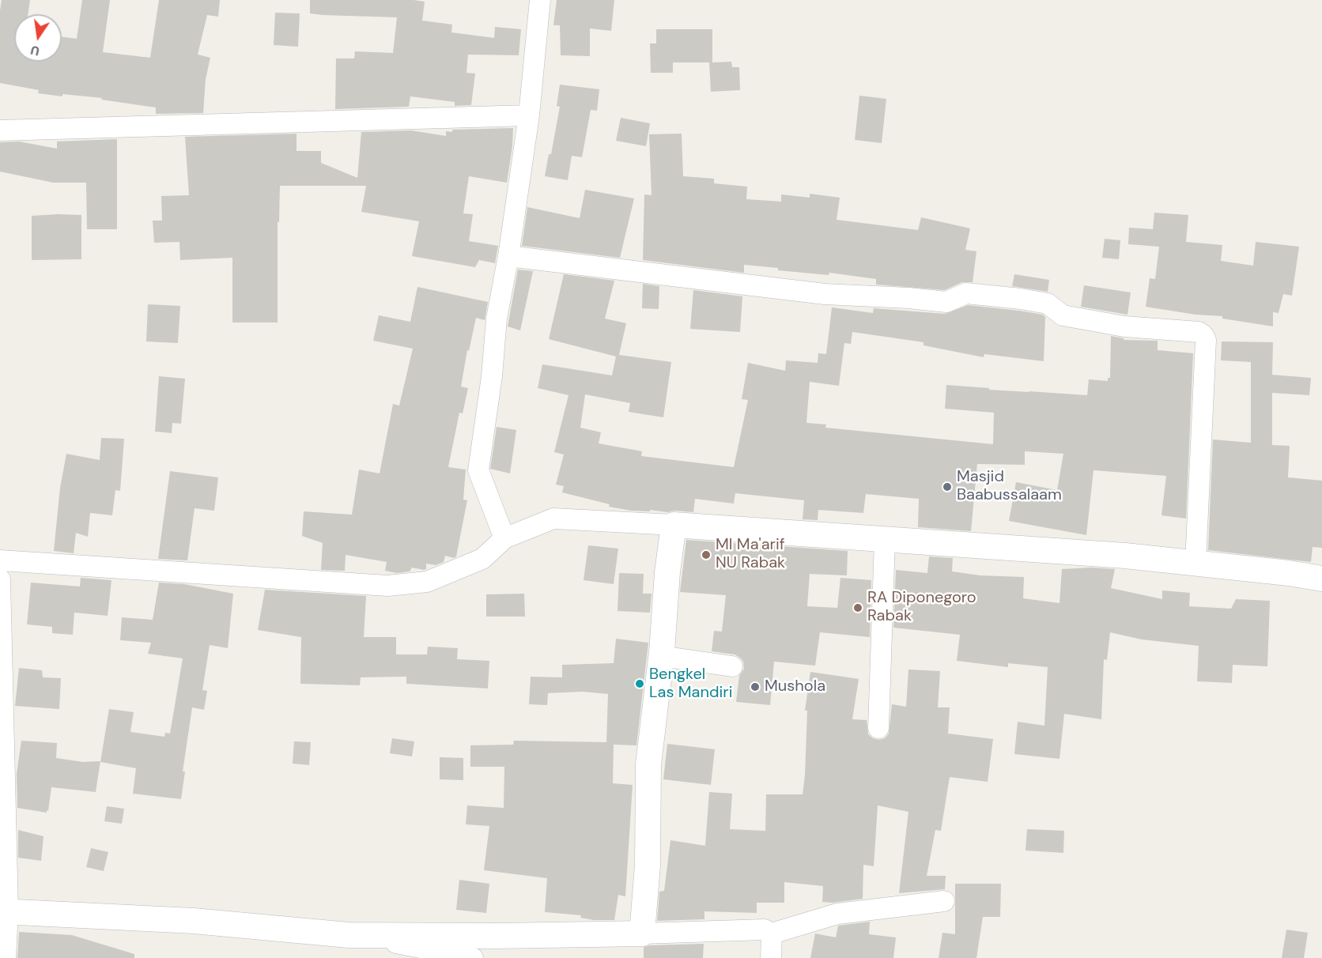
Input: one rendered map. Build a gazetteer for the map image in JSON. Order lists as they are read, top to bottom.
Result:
{
  "places": [
    "Masjid Baabussalaam",
    "MI Ma'arif NU Rabak",
    "RA Diponegoro Rabak",
    "Bengkel Las Mandiri",
    "Mushola"
  ],
  "north": "bottom"
}
